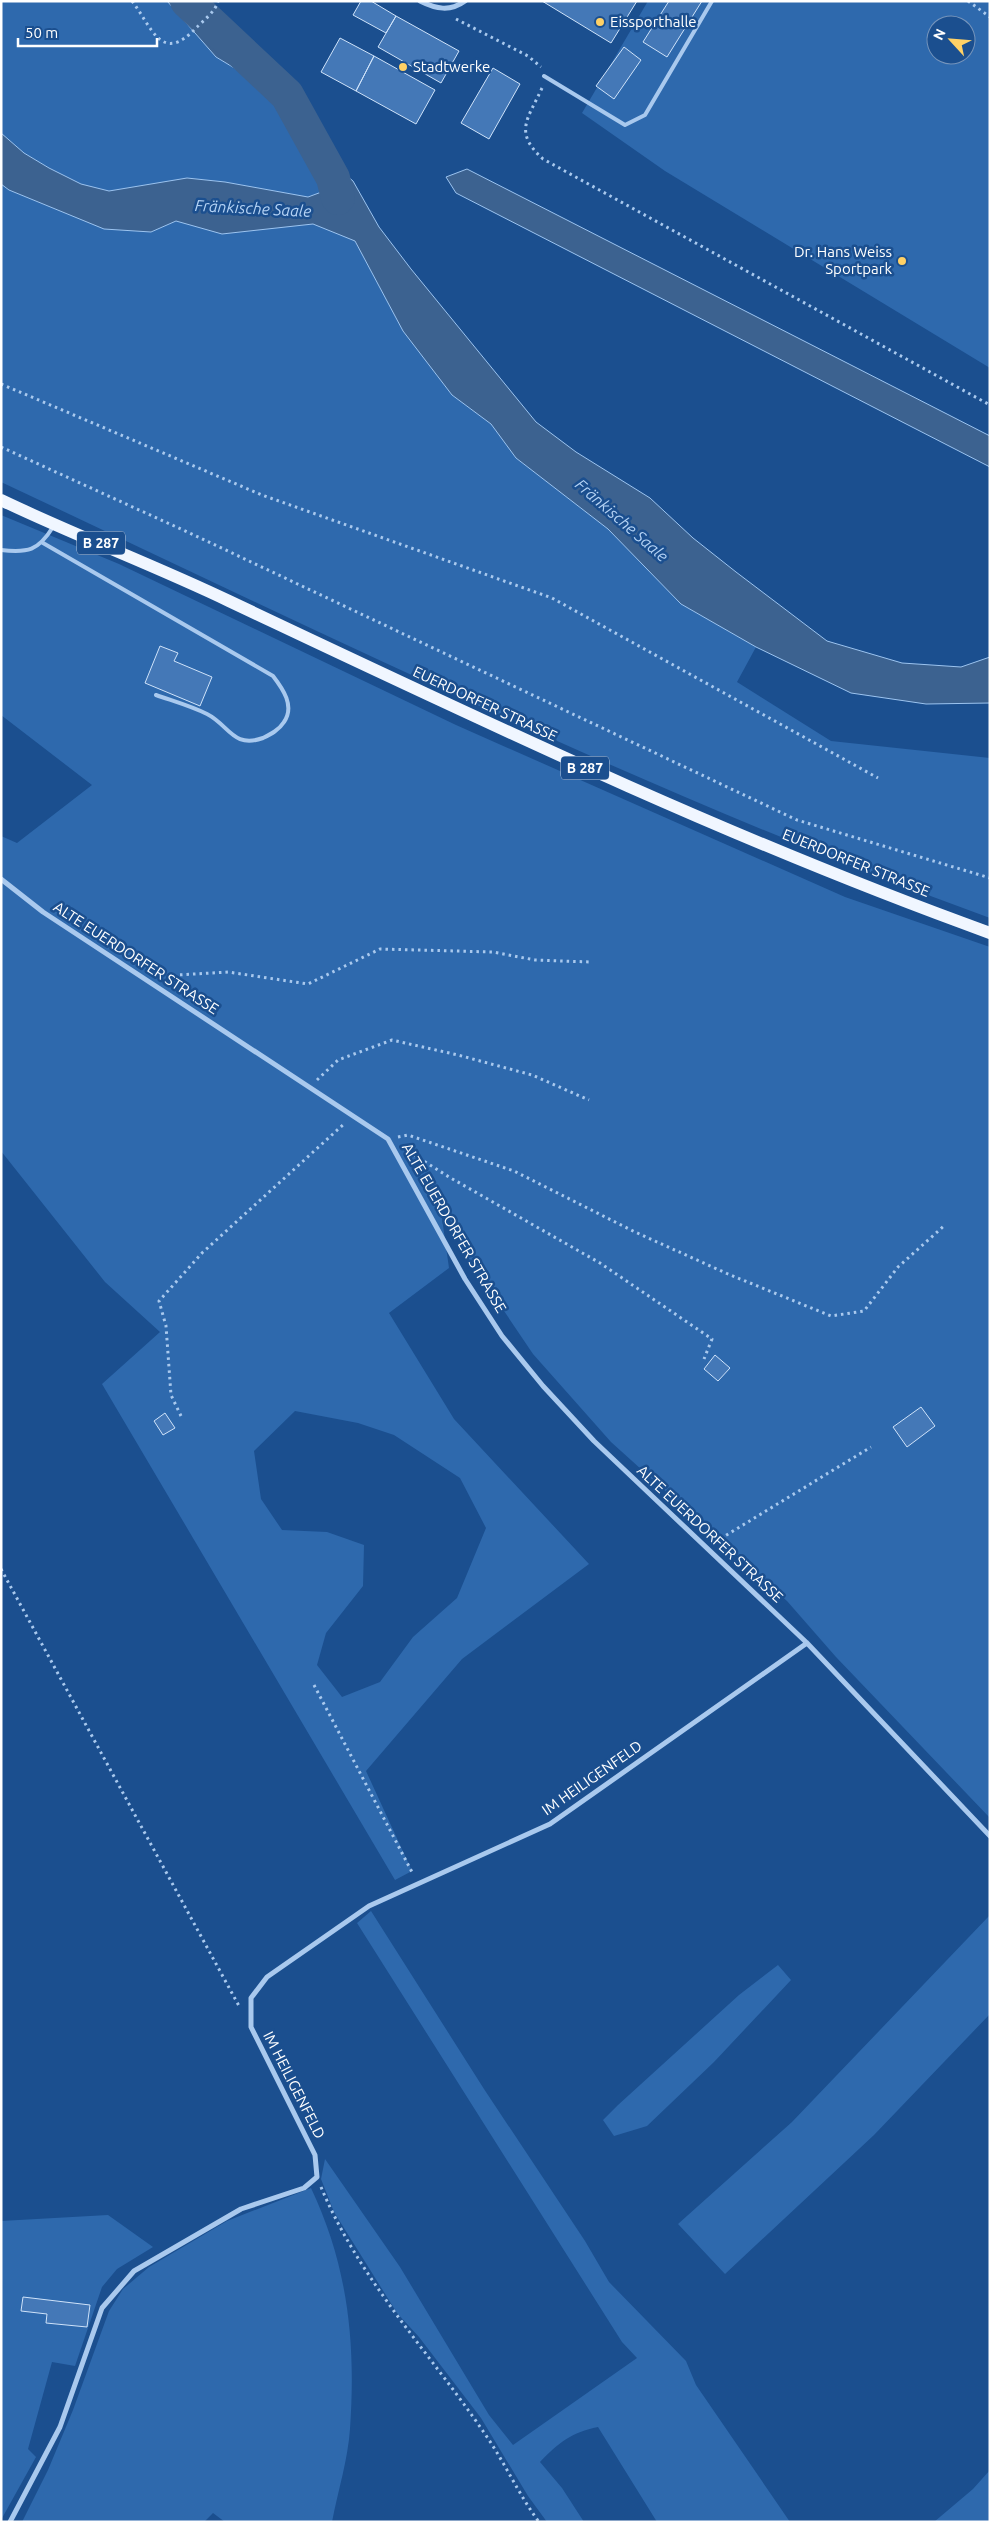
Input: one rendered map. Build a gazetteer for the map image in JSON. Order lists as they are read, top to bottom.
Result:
{
  "streets": {
    "main road": ["B 287", "EUERDORFER STRASSE"],
    "street": ["ALTE EUERDORFER STRASSE", "IM HEILIGENFELD"]
  },
  "crossings": [
    ["ALTE EUERDORFER STRASSE", "IM HEILIGENFELD"]
  ],
  "water": ["Fränkische Saale"],
  "places": ["Eissporthalle", "Stadtwerke", "Dr. Hans Weiss Sportpark"],
  "scale_bar": "50 m",
  "north": "top left"
}
